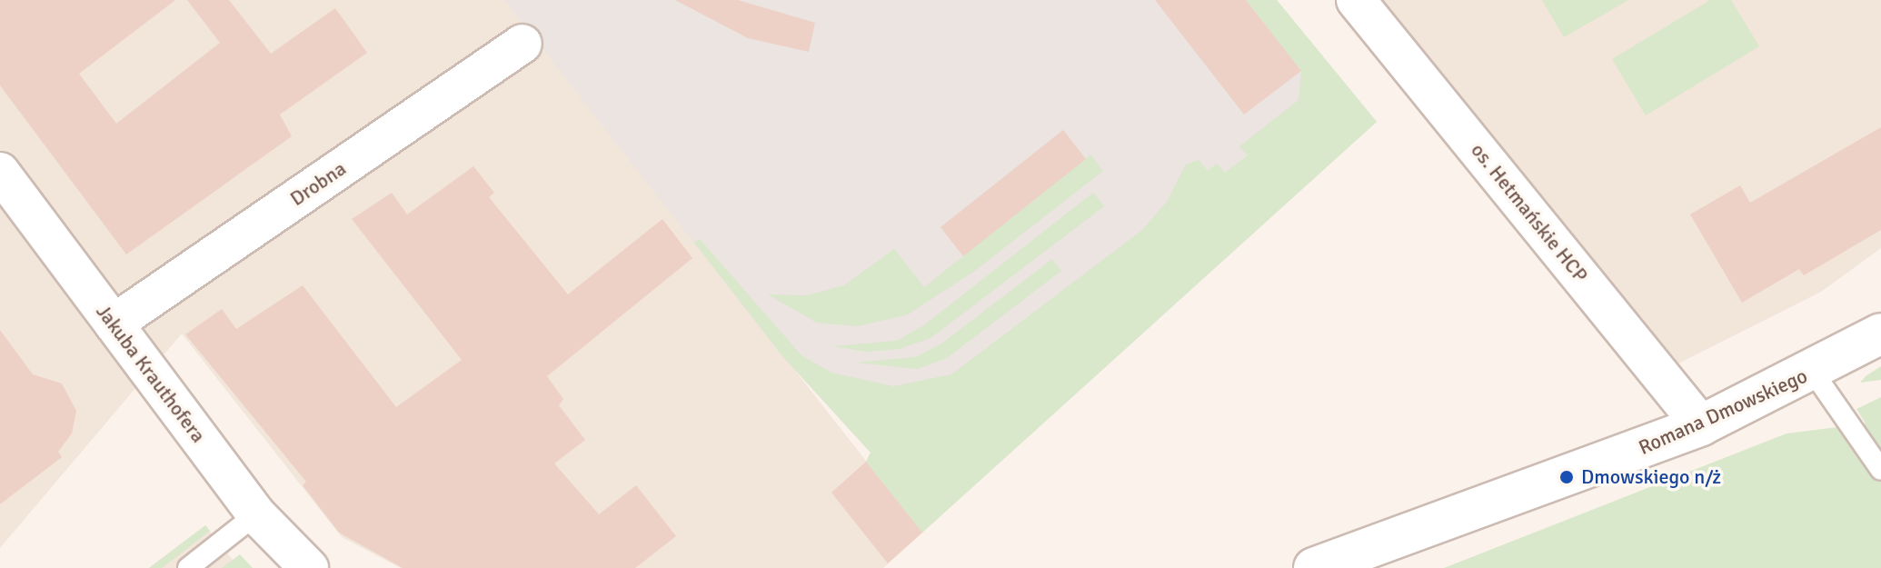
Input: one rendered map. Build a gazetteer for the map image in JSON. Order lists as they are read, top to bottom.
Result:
{
  "streets": {
    "street": [
      "Drobna",
      "os. Hetmańskie HCP",
      "Jakuba Krauthofera",
      "Romana Dmowskiego"
    ]
  },
  "crossings": [
    ["Drobna", "Jakuba Krauthofera"],
    ["os. Hetmańskie HCP", "Romana Dmowskiego"]
  ],
  "places": ["Dmowskiego n/ż"]
}
